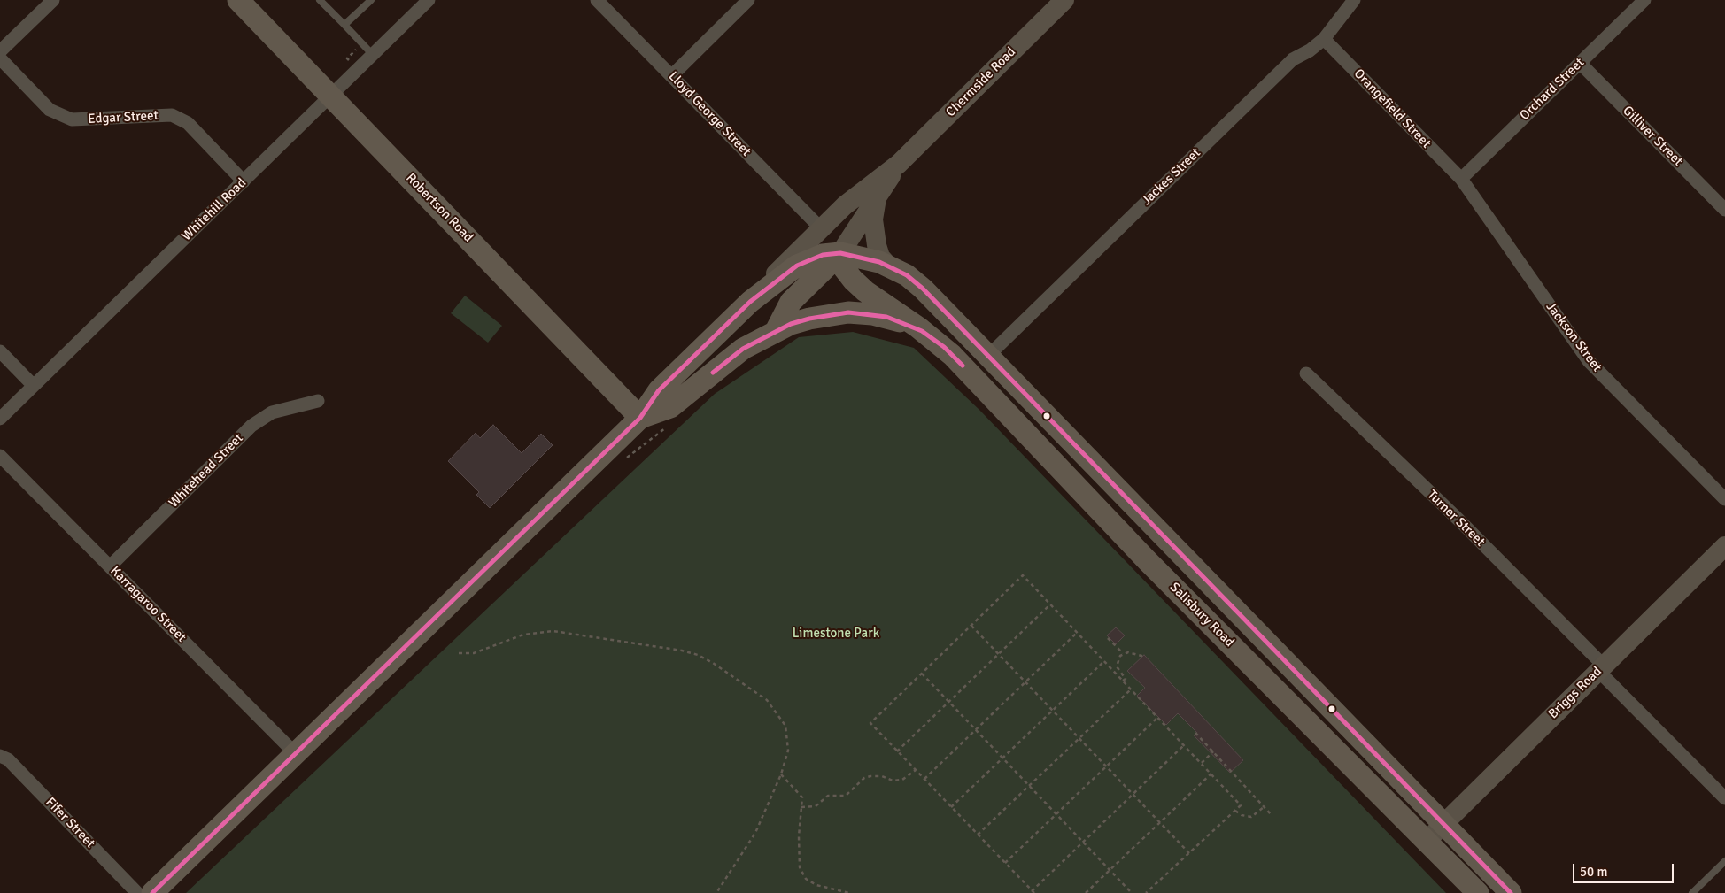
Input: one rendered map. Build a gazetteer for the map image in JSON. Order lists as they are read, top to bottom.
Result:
{
  "streets": {
    "main road": ["Chermside Road", "Robertson Road", "Salisbury Road"],
    "street": [
      "Orchard Street",
      "Orangefield Street",
      "Lloyd George Street",
      "Edgar Street",
      "Gilliver Street",
      "Jackes Street",
      "Whitehill Road",
      "Jackson Street",
      "Whitehead Street",
      "Turner Street",
      "Karragaroo Street",
      "Briggs Road",
      "Fifer Street"
    ]
  },
  "crossings": [
    ["Chermside Road", "Lloyd George Street"],
    ["Chermside Road", "Robertson Road"],
    ["Chermside Road", "Karragaroo Street"],
    ["Chermside Road", "Salisbury Road"],
    ["Orchard Street", "Orangefield Street"],
    ["Orchard Street", "Gilliver Street"],
    ["Orchard Street", "Jackson Street"],
    ["Orangefield Street", "Jackes Street"],
    ["Orangefield Street", "Jackson Street"],
    ["Edgar Street", "Whitehill Road"],
    ["Jackes Street", "Salisbury Road"],
    ["Robertson Road", "Whitehill Road"],
    ["Whitehead Street", "Karragaroo Street"],
    ["Turner Street", "Briggs Road"],
    ["Salisbury Road", "Briggs Road"]
  ],
  "parks": ["Limestone Park"],
  "scale_bar": "50 m"
}
